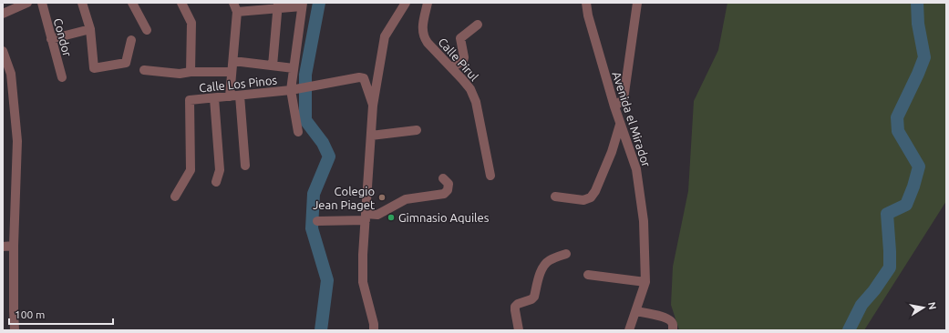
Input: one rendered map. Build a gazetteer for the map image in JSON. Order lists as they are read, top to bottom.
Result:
{
  "streets": {
    "street": [
      "Condor",
      "Calle Pirul",
      "Calle Los Pinos",
      "Avenida el Mirador"
    ]
  },
  "places": ["Colegio Jean Piaget", "Gimnasio Aquiles"],
  "scale_bar": "100 m",
  "north": "right"
}
